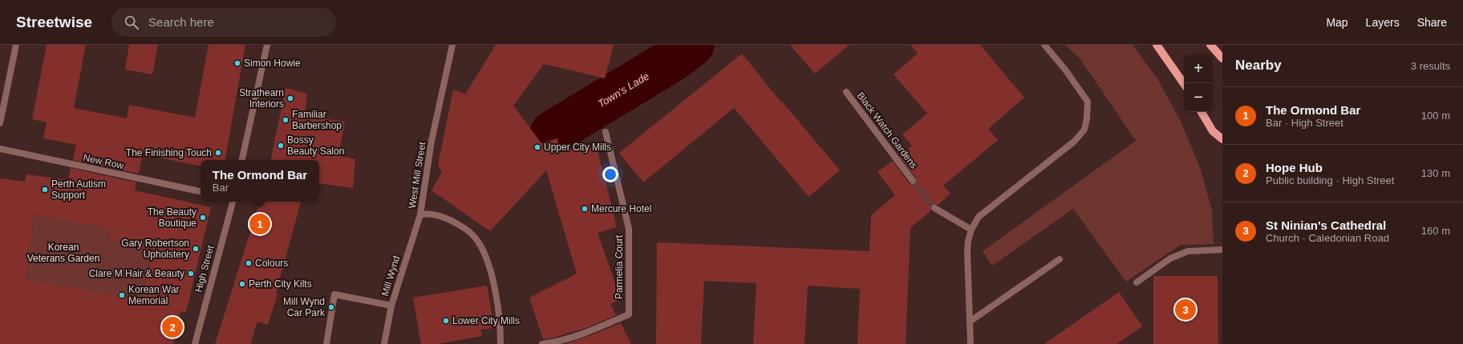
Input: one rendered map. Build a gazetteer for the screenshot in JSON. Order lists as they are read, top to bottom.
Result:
{
  "streets": {
    "street": [
      "Black Watch Gardens",
      "New Row",
      "West Mill Street",
      "Parmelia Court",
      "High Street",
      "Mill Wynd"
    ]
  },
  "crossings": [
    ["West Mill Street", "Mill Wynd"]
  ],
  "water": ["Town's Lade"],
  "parks": ["Korean Veterans Garden"],
  "places": [
    "Simon Howie",
    "Strathearn Interiors",
    "Familiar Barbershop",
    "Bossy Beauty Salon",
    "Upper City Mills",
    "The Finishing Touch",
    "Perth Autism Support",
    "Mercure Hotel",
    "The Beauty Boutique",
    "Gary Robertson Upholstery",
    "Colours",
    "Clare M Hair & Beauty",
    "Perth City Kilts",
    "Korean War Memorial",
    "Mill Wynd Car Park",
    "Lower City Mills"
  ],
  "page": {
    "header": "Streetwise",
    "search": "Search here",
    "nav": ["Map", "Layers", "Share"],
    "heading": ["Nearby", "3 results"],
    "map_buttons": ["+", "−"],
    "list": [
      {
        "mark": "1",
        "name": "The Ormond Bar",
        "note": "Bar · High Street",
        "value": "100 m"
      },
      {
        "mark": "2",
        "name": "Hope Hub",
        "note": "Public building · High Street",
        "value": "130 m"
      },
      {
        "mark": "3",
        "name": "St Ninian's Cathedral",
        "note": "Church · Caledonian Road",
        "value": "160 m"
      }
    ],
    "popup": ["The Ormond Bar", "Bar"],
    "pins": ["1", "3", "2"]
  }
}
